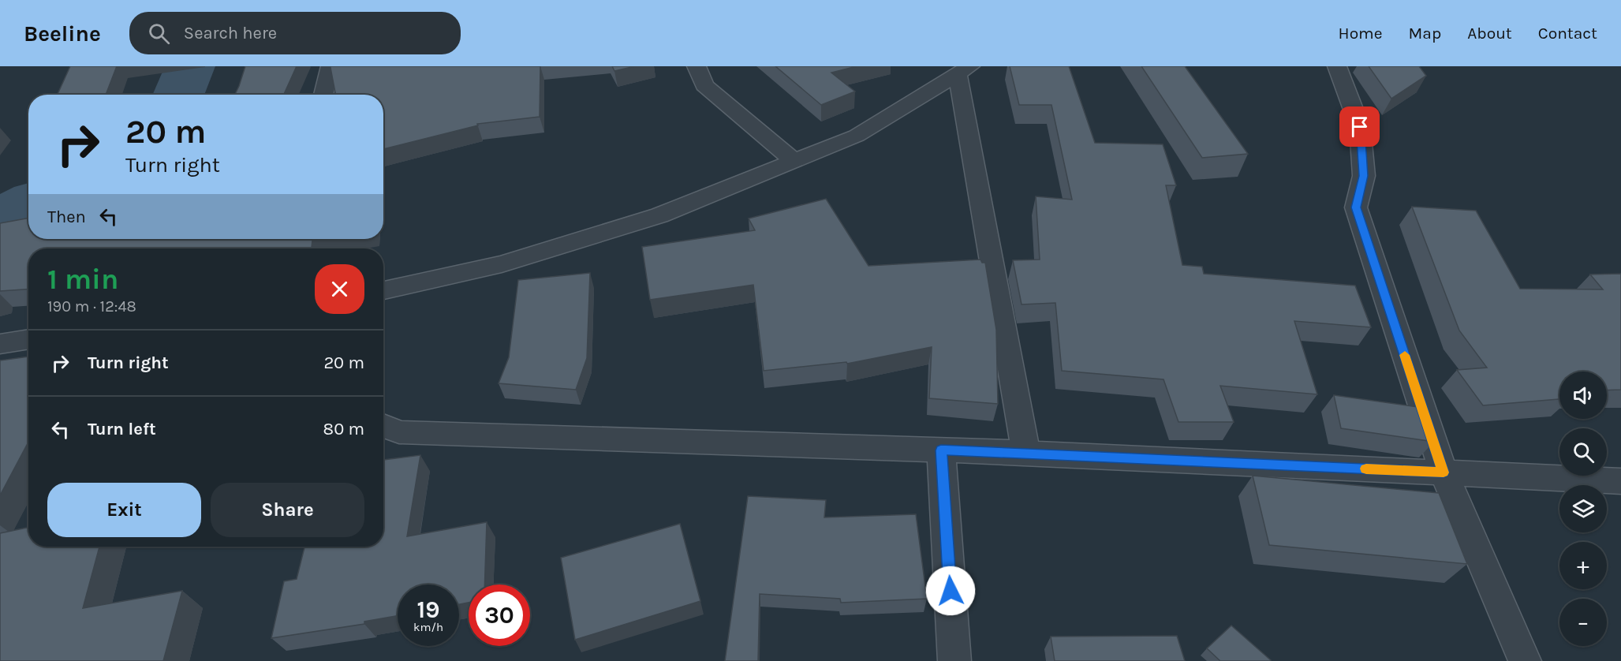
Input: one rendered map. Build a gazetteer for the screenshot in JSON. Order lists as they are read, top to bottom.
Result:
{
  "page": {
    "header": "Beeline",
    "search": "Search here",
    "nav": [
      "Home",
      "Map",
      "About",
      "Contact"
    ],
    "turn": ["20 m", "Turn right"],
    "then": "Then",
    "heading": ["1 min", "190 m · 12:48"],
    "list": [
      {
        "name": "Turn right",
        "value": "20 m"
      },
      {
        "name": "Turn left",
        "value": "80 m"
      }
    ],
    "map_buttons": ["+", "−"],
    "buttons": ["Exit", "Share"],
    "speed": "19 km/h",
    "limit": "30"
  }
}
